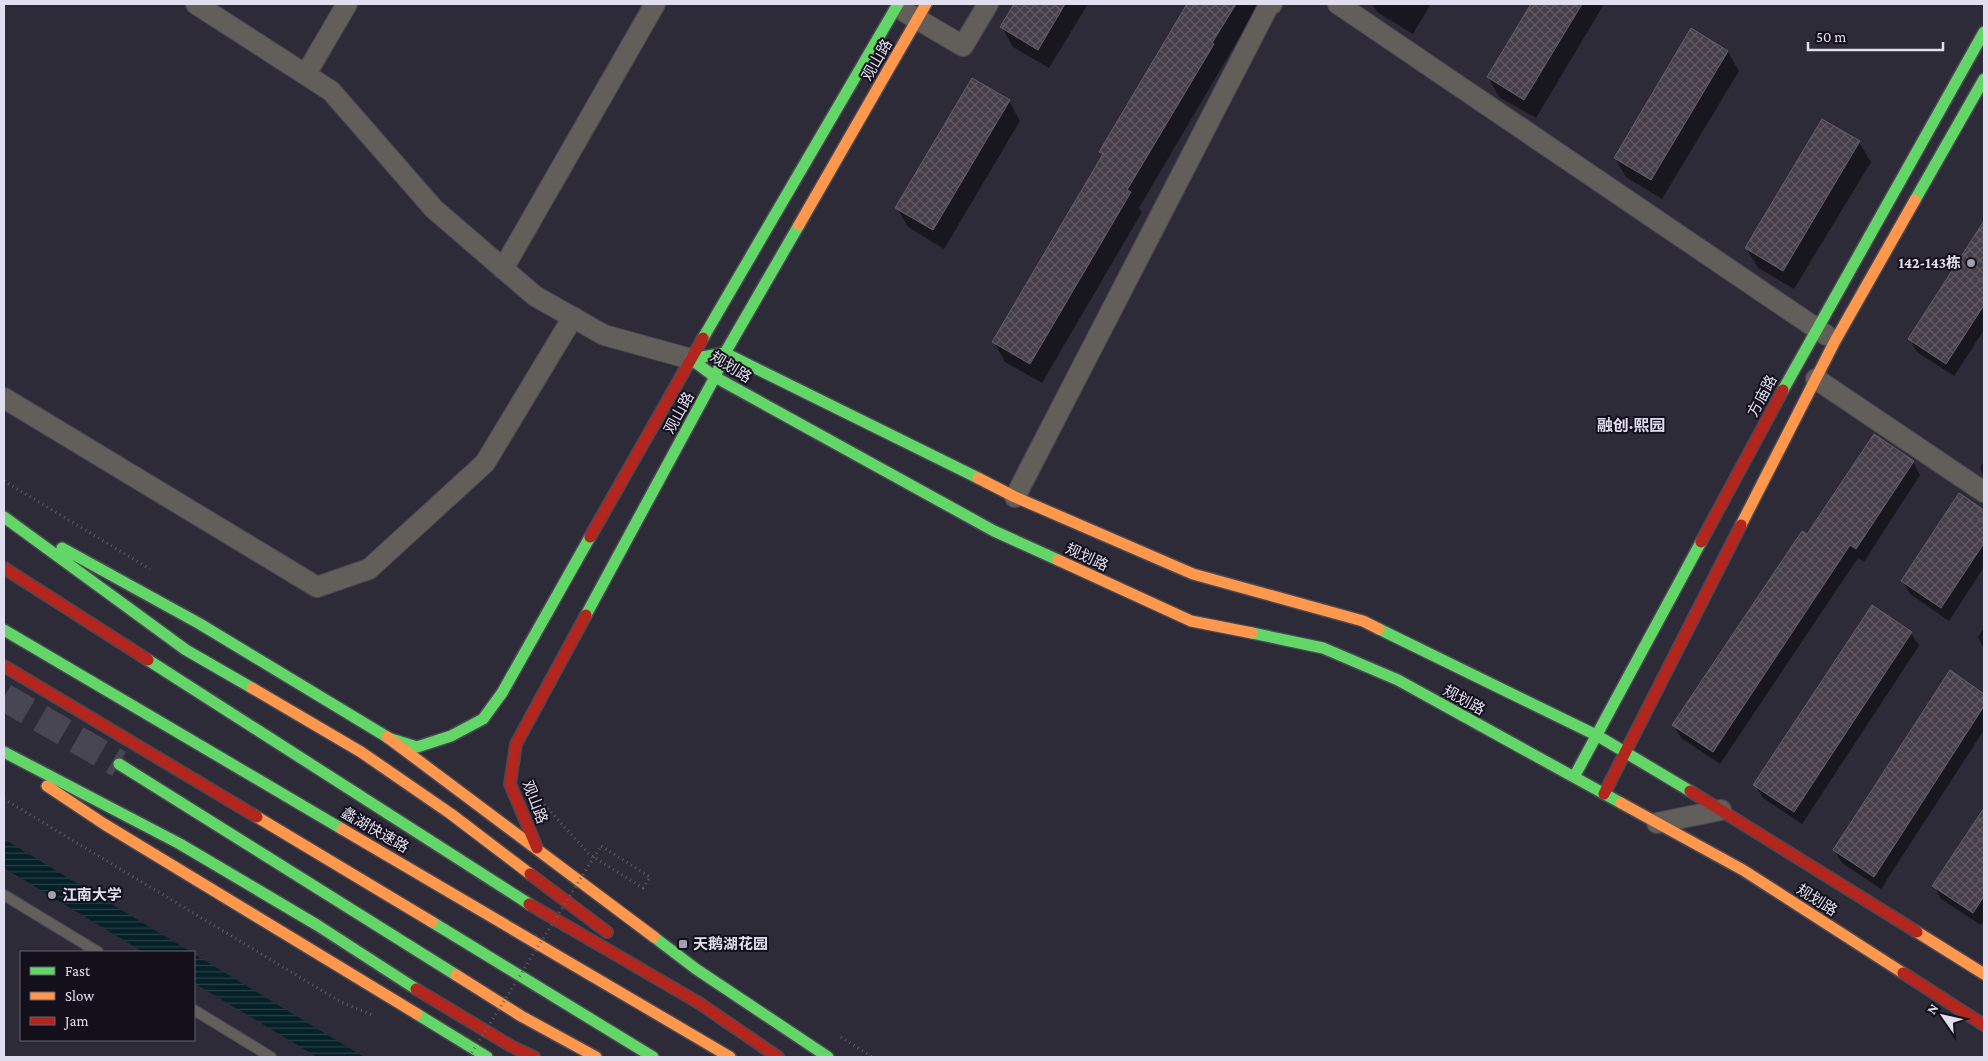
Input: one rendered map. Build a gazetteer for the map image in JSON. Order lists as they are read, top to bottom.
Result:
{
  "streets": {
    "main road": [
      "观山路",
      "规划路",
      "方庙路",
      "蠡湖快速路"
    ]
  },
  "crossings": [
    ["观山路", "规划路"],
    ["规划路", "方庙路"]
  ],
  "districts": ["融创·熙园"],
  "places": {
    "other": ["142-143栋", "江南大学"],
    "transit": ["天鹅湖花园"]
  },
  "legend": ["Fast", "Slow", "Jam"],
  "scale_bar": "50 m",
  "north": "top left"
}
